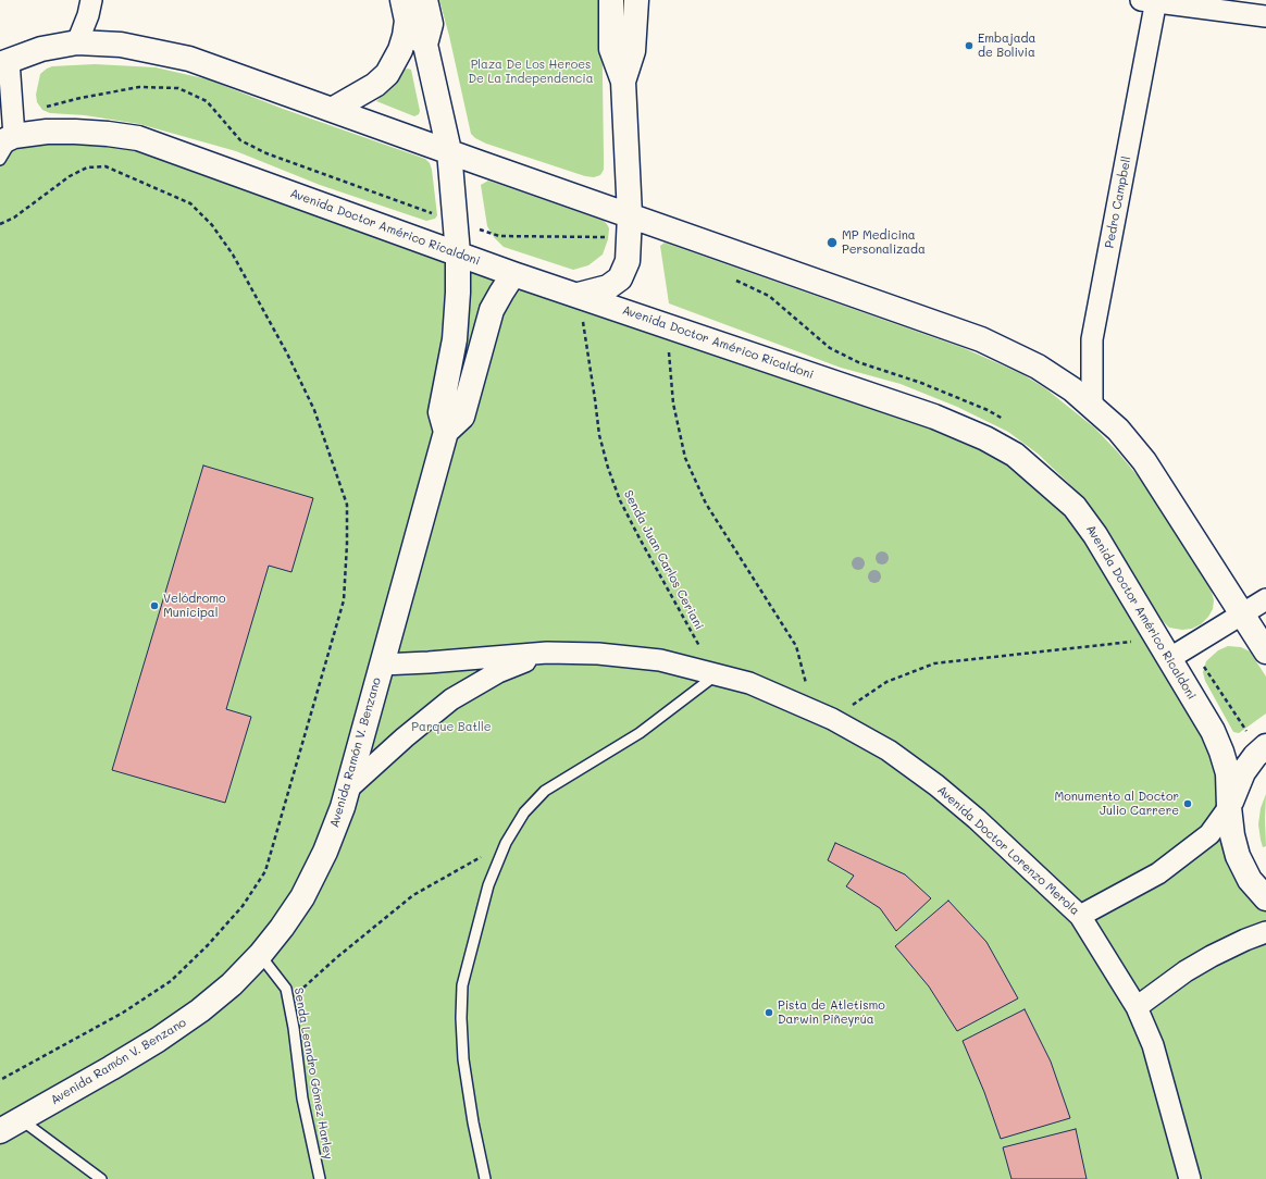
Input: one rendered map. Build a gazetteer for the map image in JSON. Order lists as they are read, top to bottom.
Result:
{
  "streets": {
    "street": [
      "Pedro Campbell",
      "Avenida Doctor Américo Ricaldoni",
      "Avenida Ramón V. Benzano",
      "Avenida Doctor Lorenzo Merola"
    ],
    "lane": ["Senda Leandro Gómez Harley"],
    "path": ["Senda Juan Carlos Ceriani"]
  },
  "crossings": [
    ["Avenida Doctor Américo Ricaldoni", "Senda Juan Carlos Ceriani"],
    ["Avenida Doctor Américo Ricaldoni", "Avenida Ramón V. Benzano"],
    ["Senda Juan Carlos Ceriani", "Avenida Doctor Lorenzo Merola"],
    ["Avenida Ramón V. Benzano", "Avenida Doctor Lorenzo Merola"],
    ["Avenida Ramón V. Benzano", "Senda Leandro Gómez Harley"]
  ],
  "parks": ["Plaza De Los Heroes De La Independencia", "Parque Batlle"],
  "places": [
    "Embajada de Bolivia",
    "MP Medicina Personalizada",
    "Velódromo Municipal",
    "Monumento al Doctor Julio Carrere",
    "Pista de Atletismo Darwin Piñeyrúa"
  ]
}
